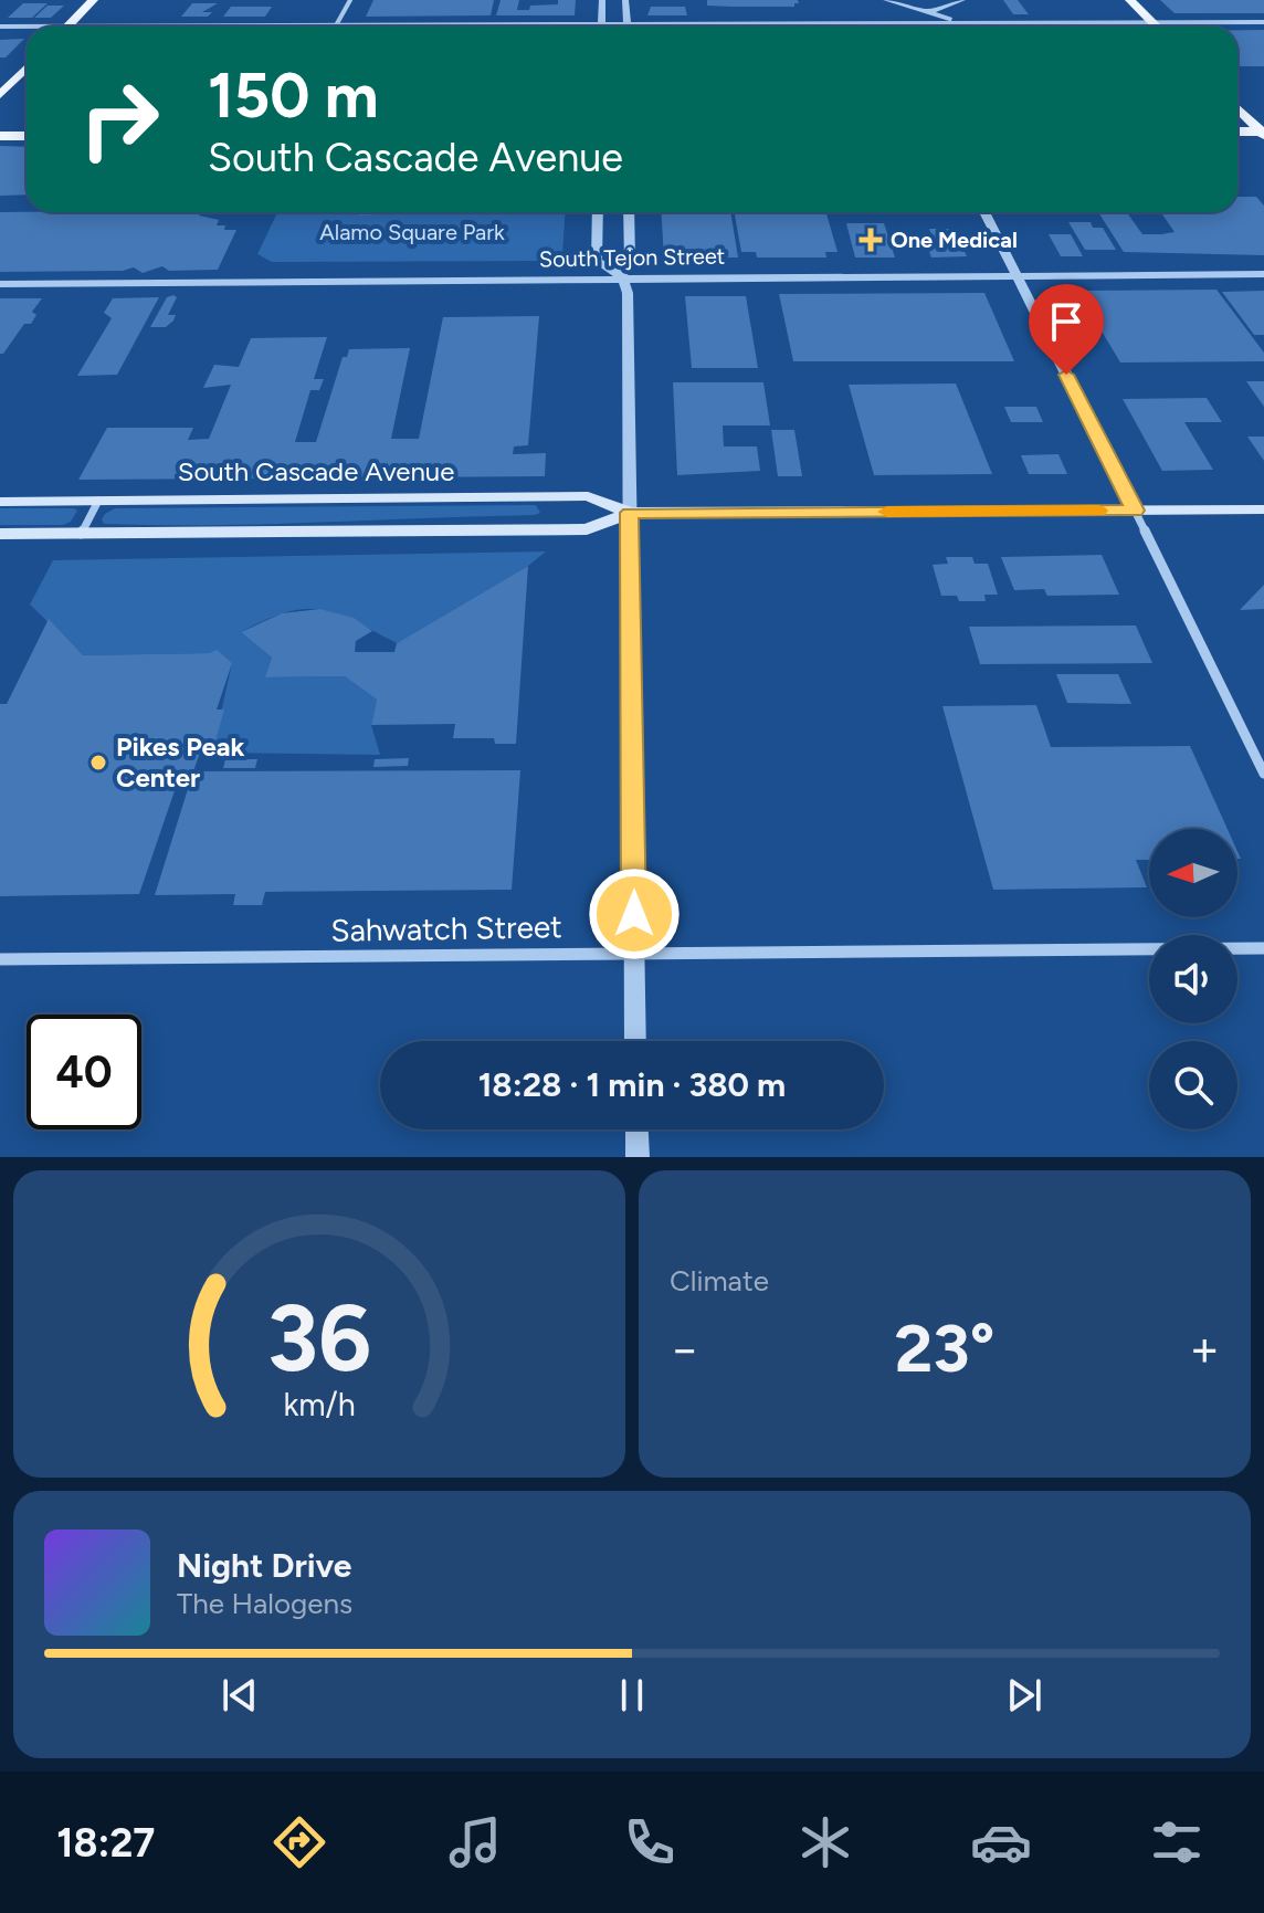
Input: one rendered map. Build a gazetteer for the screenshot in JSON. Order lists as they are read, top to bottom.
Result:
{
  "streets": {
    "main road": ["South Cascade Avenue"],
    "street": ["South Tejon Street", "Sahwatch Street"]
  },
  "parks": ["Alamo Square Park"],
  "places": {
    "health": ["One Medical"],
    "other": ["Pikes Peak Center"]
  },
  "north": "left",
  "page": {
    "turn": ["150 m", "South Cascade Avenue"],
    "limit": "40",
    "trip": "18:28 · 1 min · 380 m",
    "tile": "Climate",
    "heat": ["−", "23°", "+"],
    "song": ["Night Drive", "The Halogens"],
    "tabs": "18:27",
    "gauge": ["36", "km/h"]
  }
}
